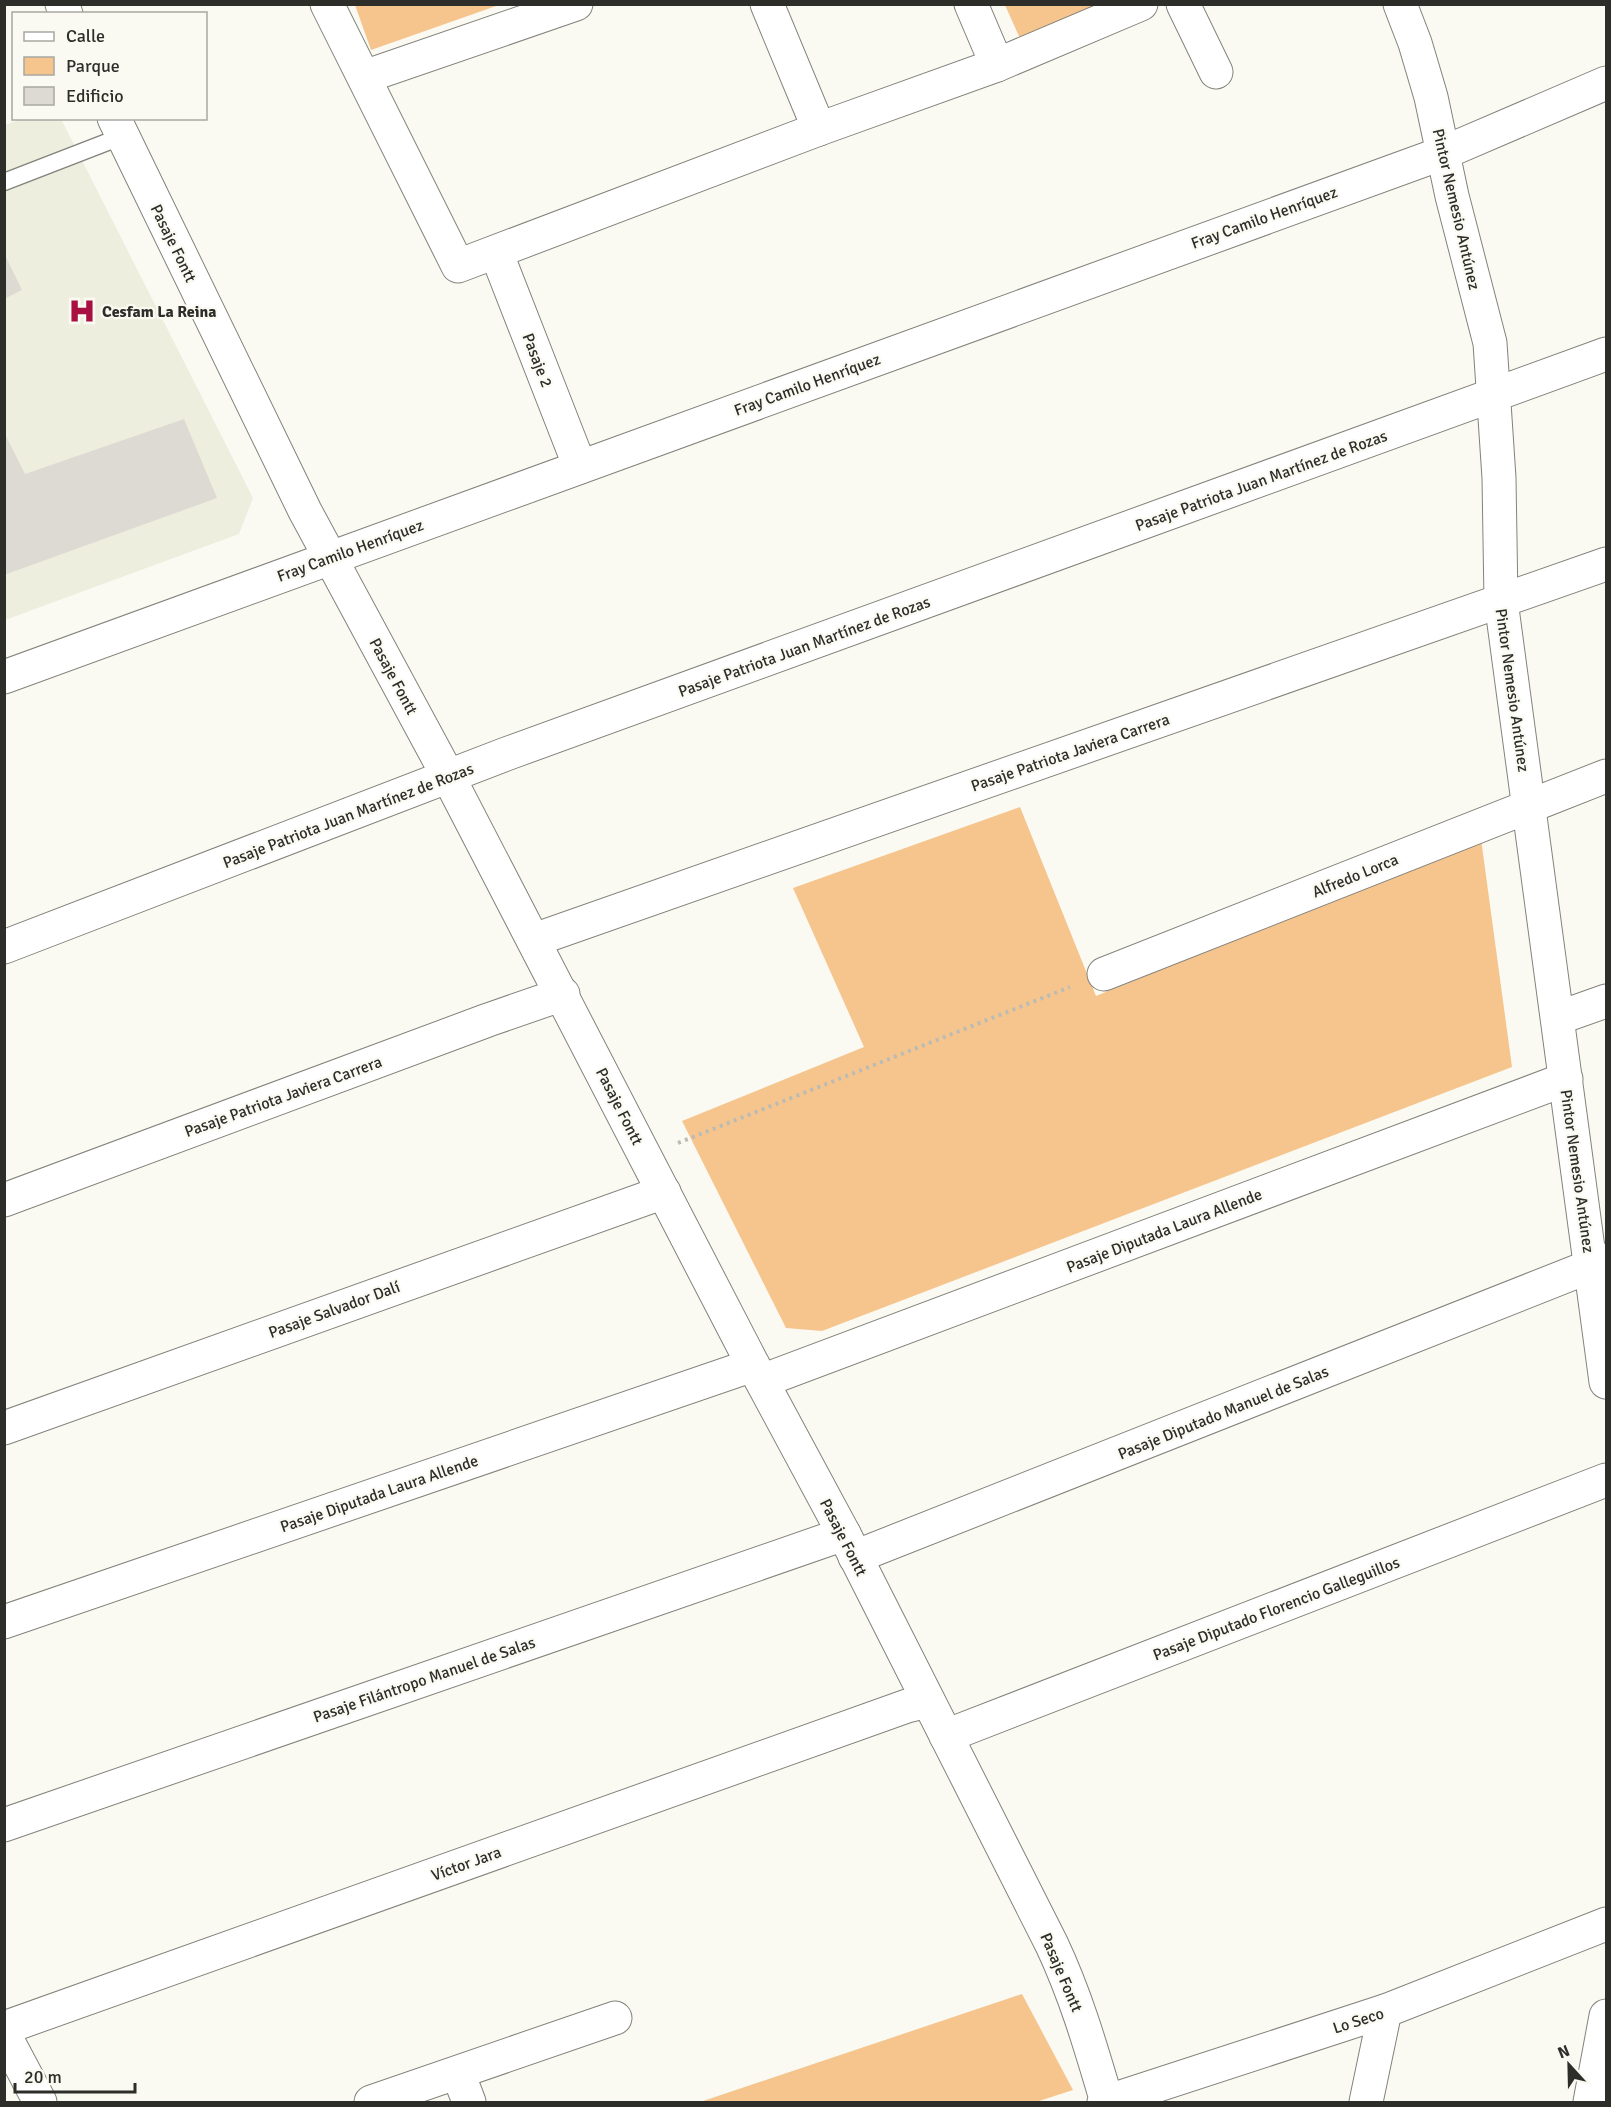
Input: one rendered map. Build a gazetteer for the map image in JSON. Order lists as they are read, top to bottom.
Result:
{
  "streets": {
    "street": [
      "Pintor Nemesio Antúnez",
      "Fray Camilo Henríquez",
      "Pasaje Fontt",
      "Pasaje 2",
      "Pasaje Patriota Juan Martínez de Rozas",
      "Pasaje Patriota Javiera Carrera",
      "Alfredo Lorca",
      "Pasaje Diputada Laura Allende",
      "Pasaje Salvador Dalí",
      "Pasaje Diputado Manuel de Salas",
      "Pasaje Diputado Florencio Galleguillos",
      "Pasaje Filántropo Manuel de Salas",
      "Víctor Jara",
      "Lo Seco"
    ]
  },
  "crossings": [
    ["Pintor Nemesio Antúnez", "Fray Camilo Henríquez"],
    ["Pintor Nemesio Antúnez", "Pasaje Patriota Juan Martínez de Rozas"],
    ["Pintor Nemesio Antúnez", "Pasaje Patriota Javiera Carrera"],
    ["Pintor Nemesio Antúnez", "Alfredo Lorca"],
    ["Pintor Nemesio Antúnez", "Pasaje Diputada Laura Allende"],
    ["Pintor Nemesio Antúnez", "Pasaje Diputado Manuel de Salas"],
    ["Fray Camilo Henríquez", "Pasaje Fontt"],
    ["Fray Camilo Henríquez", "Pasaje 2"],
    ["Pasaje Fontt", "Pasaje Patriota Juan Martínez de Rozas"],
    ["Pasaje Fontt", "Pasaje Patriota Javiera Carrera"],
    ["Pasaje Fontt", "Pasaje Diputada Laura Allende"],
    ["Pasaje Fontt", "Pasaje Salvador Dalí"],
    ["Pasaje Fontt", "Pasaje Diputado Manuel de Salas"],
    ["Pasaje Fontt", "Pasaje Diputado Florencio Galleguillos"],
    ["Pasaje Fontt", "Pasaje Filántropo Manuel de Salas"],
    ["Pasaje Fontt", "Víctor Jara"],
    ["Pasaje Fontt", "Lo Seco"],
    ["Pasaje Diputado Manuel de Salas", "Pasaje Filántropo Manuel de Salas"]
  ],
  "places": {
    "hospital": ["Cesfam La Reina"]
  },
  "legend": ["Calle", "Parque", "Edificio"],
  "scale_bar": "20 m",
  "north": "top"
}
